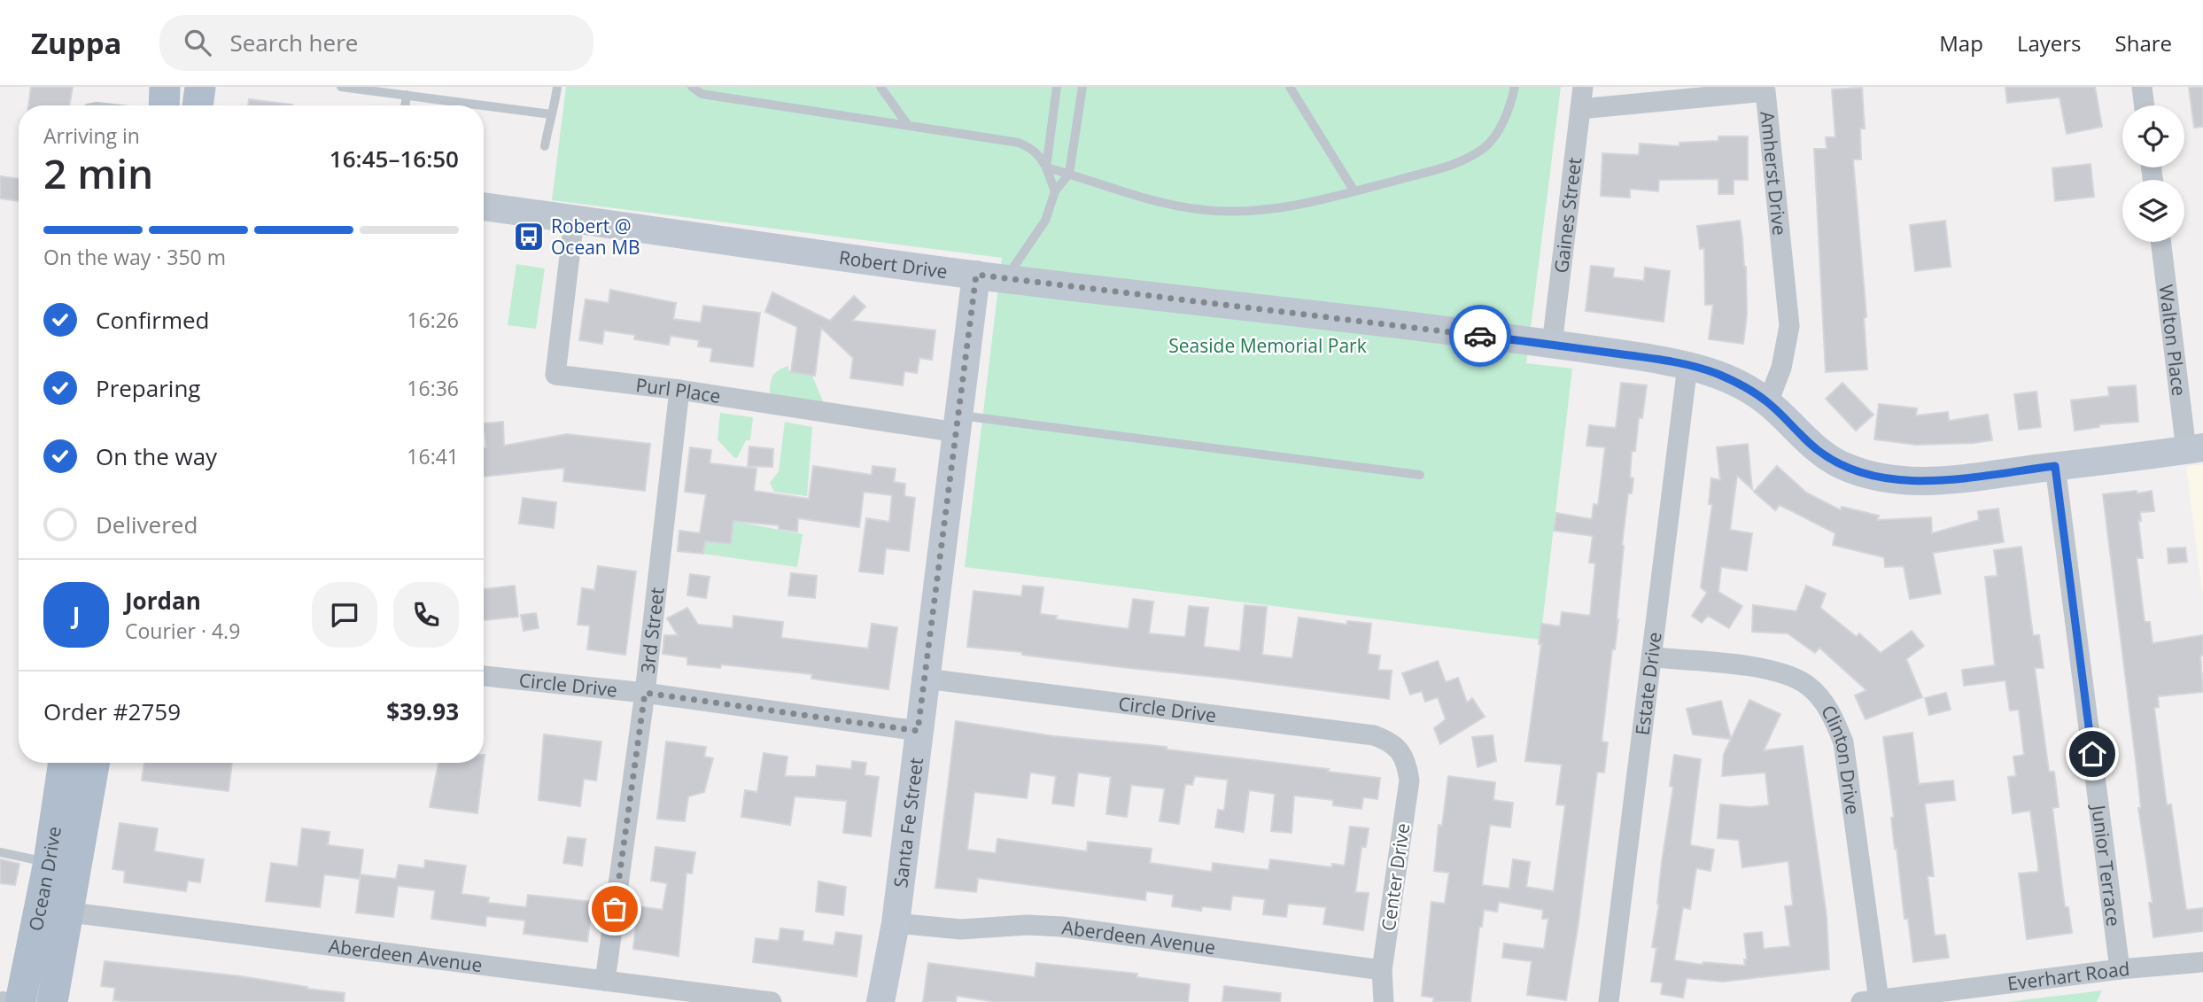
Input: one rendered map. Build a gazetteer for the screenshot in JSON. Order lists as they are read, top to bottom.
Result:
{
  "streets": {
    "main road": ["Ocean Drive"],
    "street": [
      "Amherst Drive",
      "Gaines Street",
      "Robert Drive",
      "Walton Place",
      "Purl Place",
      "3rd Street",
      "Estate Drive",
      "Circle Drive",
      "Clinton Drive",
      "Santa Fe Street",
      "Junior Terrace",
      "Center Drive",
      "Aberdeen Avenue",
      "Everhart Road"
    ]
  },
  "crossings": [
    ["Amherst Drive", "Gaines Street"],
    ["Amherst Drive", "Robert Drive"],
    ["Gaines Street", "Robert Drive"],
    ["Robert Drive", "Walton Place"],
    ["Robert Drive", "Purl Place"],
    ["Robert Drive", "Estate Drive"],
    ["Robert Drive", "Santa Fe Street"],
    ["Robert Drive", "Junior Terrace"],
    ["Purl Place", "3rd Street"],
    ["Purl Place", "Santa Fe Street"],
    ["3rd Street", "Circle Drive"],
    ["3rd Street", "Aberdeen Avenue"],
    ["Estate Drive", "Clinton Drive"],
    ["Circle Drive", "Santa Fe Street"],
    ["Circle Drive", "Center Drive"],
    ["Clinton Drive", "Everhart Road"],
    ["Santa Fe Street", "Aberdeen Avenue"],
    ["Junior Terrace", "Everhart Road"],
    ["Center Drive", "Aberdeen Avenue"],
    ["Ocean Drive", "Aberdeen Avenue"]
  ],
  "parks": ["Seaside Memorial Park"],
  "places": {
    "bus stop": ["Robert @ Ocean MB"]
  },
  "page": {
    "header": "Zuppa",
    "search": "Search here",
    "nav": ["Map", "Layers", "Share"],
    "heading": ["2 min", "Arriving in", "16:45–16:50"],
    "panel": [
      "Jordan",
      "Courier · 4.9",
      "Order #2759",
      "$39.93"
    ],
    "bar": "On the way · 350 m",
    "list": [
      ["Confirmed", "16:26"],
      ["Preparing", "16:36"],
      ["On the way", "16:41"],
      "Delivered"
    ],
    "round": "J"
  }
}
